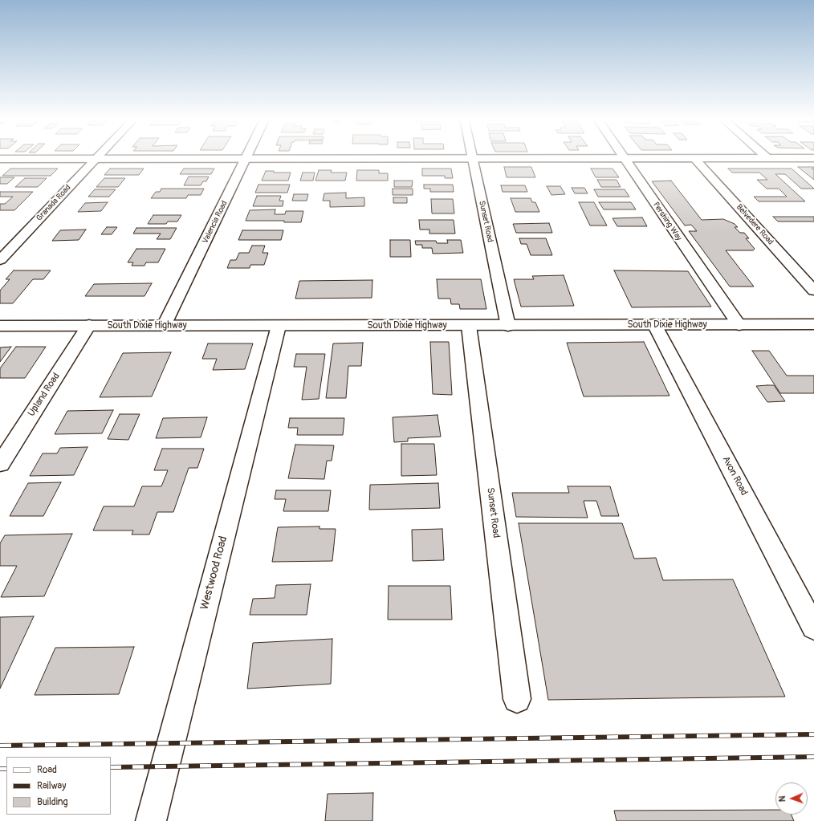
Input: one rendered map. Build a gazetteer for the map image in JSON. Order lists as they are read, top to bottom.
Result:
{
  "streets": {
    "street": [
      "Granada Road",
      "Sunset Road",
      "Pershing Way",
      "Valencia Road",
      "Belvedere Road",
      "South Dixie Highway",
      "Upland Road",
      "Avon Road",
      "Westwood Road"
    ]
  },
  "crossings": [
    ["Sunset Road", "South Dixie Highway"],
    ["Pershing Way", "South Dixie Highway"],
    ["Valencia Road", "South Dixie Highway"],
    ["South Dixie Highway", "Upland Road"],
    ["South Dixie Highway", "Avon Road"],
    ["South Dixie Highway", "Westwood Road"]
  ],
  "legend": ["Road", "Railway", "Building"],
  "north": "left"
}
